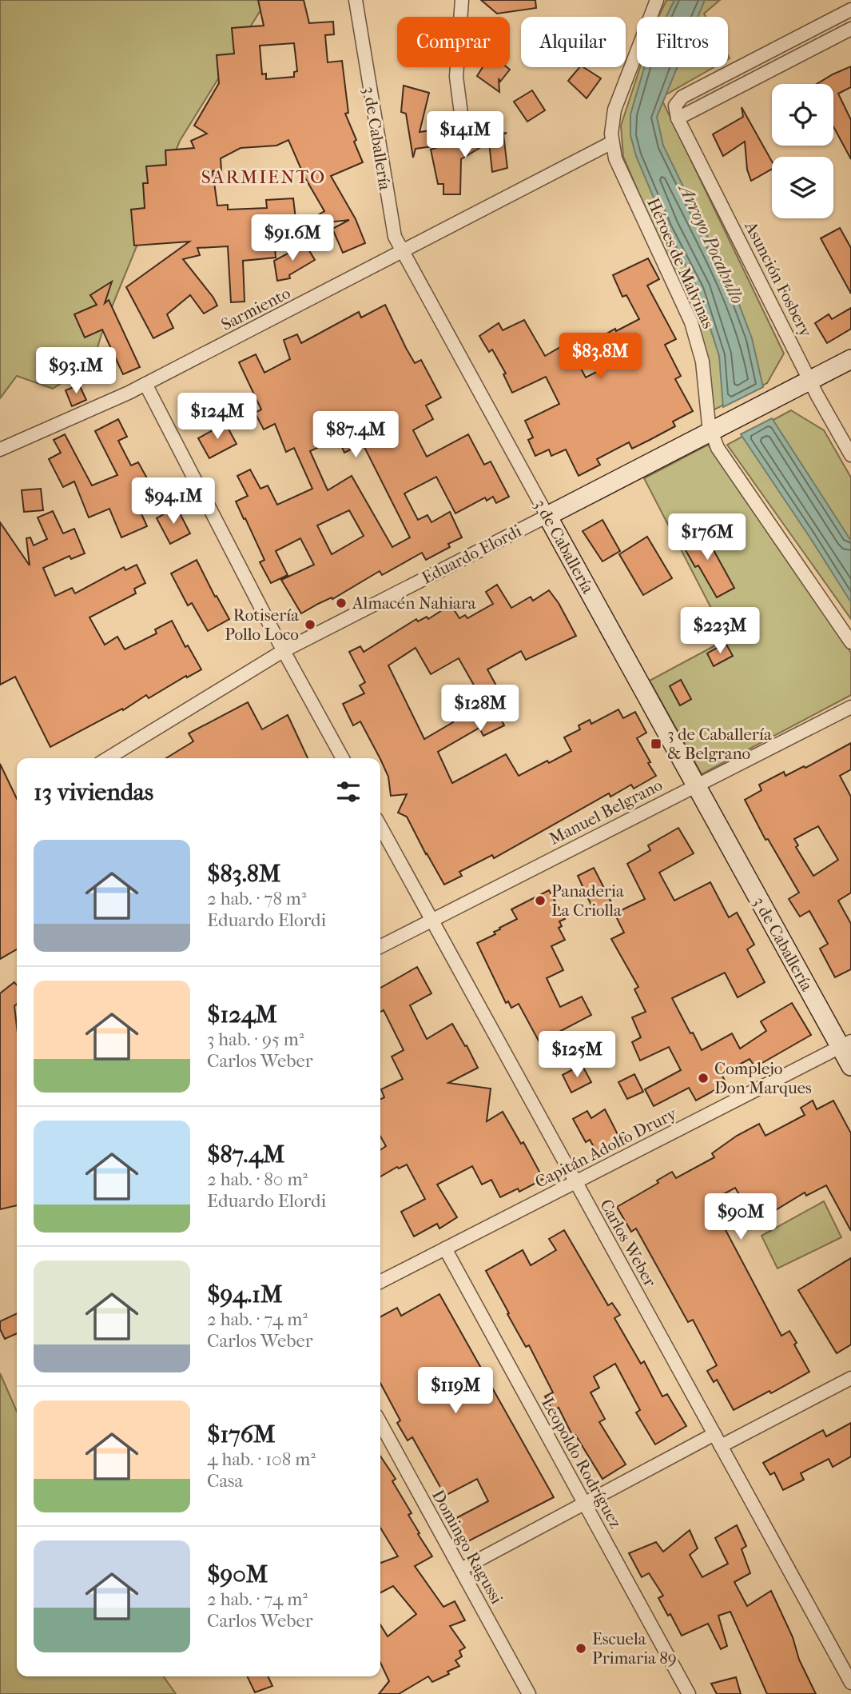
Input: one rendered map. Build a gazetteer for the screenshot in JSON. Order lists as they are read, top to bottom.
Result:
{
  "streets": {
    "main road": ["3 de Caballería", "Eduardo Elordi"],
    "street": [
      "Héroes de Malvinas",
      "Asunción Fosbery",
      "Sarmiento",
      "Manuel Belgrano",
      "Capitán Adolfo Drury",
      "Carlos Weber",
      "Leopoldo Rodríguez",
      "Domingo Ragussi"
    ]
  },
  "crossings": [
    ["3 de Caballería", "Sarmiento"],
    ["3 de Caballería", "Eduardo Elordi"],
    ["3 de Caballería", "Manuel Belgrano"],
    ["3 de Caballería", "Capitán Adolfo Drury"],
    ["Héroes de Malvinas", "Sarmiento"],
    ["Héroes de Malvinas", "Eduardo Elordi"],
    ["Asunción Fosbery", "Eduardo Elordi"],
    ["Manuel Belgrano", "Carlos Weber"],
    ["Capitán Adolfo Drury", "Carlos Weber"],
    ["Capitán Adolfo Drury", "Leopoldo Rodríguez"]
  ],
  "districts": ["SARMIENTO"],
  "water": ["Arroyo Pocahullo"],
  "places": {
    "other": [
      "Almacén Nahiara",
      "Rotisería Pollo Loco",
      "Panaderia La Criolla",
      "Complejo Don Marques",
      "Escuela Primaria 89"
    ],
    "transit": ["3 de Caballería & Belgrano"]
  },
  "page": {
    "chip": ["Comprar", "Alquilar", "Filtros"],
    "price": [
      "$141M",
      "$91.6M",
      "$83.8M",
      "$93.1M",
      "$124M",
      "$87.4M",
      "$94.1M",
      "$176M",
      "$223M",
      "$128M",
      "$125M",
      "$90M",
      "$119M"
    ],
    "heading": "13 viviendas",
    "list": [
      {
        "name": "$83.8M",
        "note": "2 hab. · 78 m² · Eduardo Elordi"
      },
      {
        "name": "$124M",
        "note": "3 hab. · 95 m² · Carlos Weber"
      },
      {
        "name": "$87.4M",
        "note": "2 hab. · 80 m² · Eduardo Elordi"
      },
      {
        "name": "$94.1M",
        "note": "2 hab. · 74 m² · Carlos Weber"
      },
      {
        "name": "$176M",
        "note": "4 hab. · 108 m² · Casa"
      },
      {
        "name": "$90M",
        "note": "2 hab. · 74 m² · Carlos Weber"
      }
    ]
  }
}
